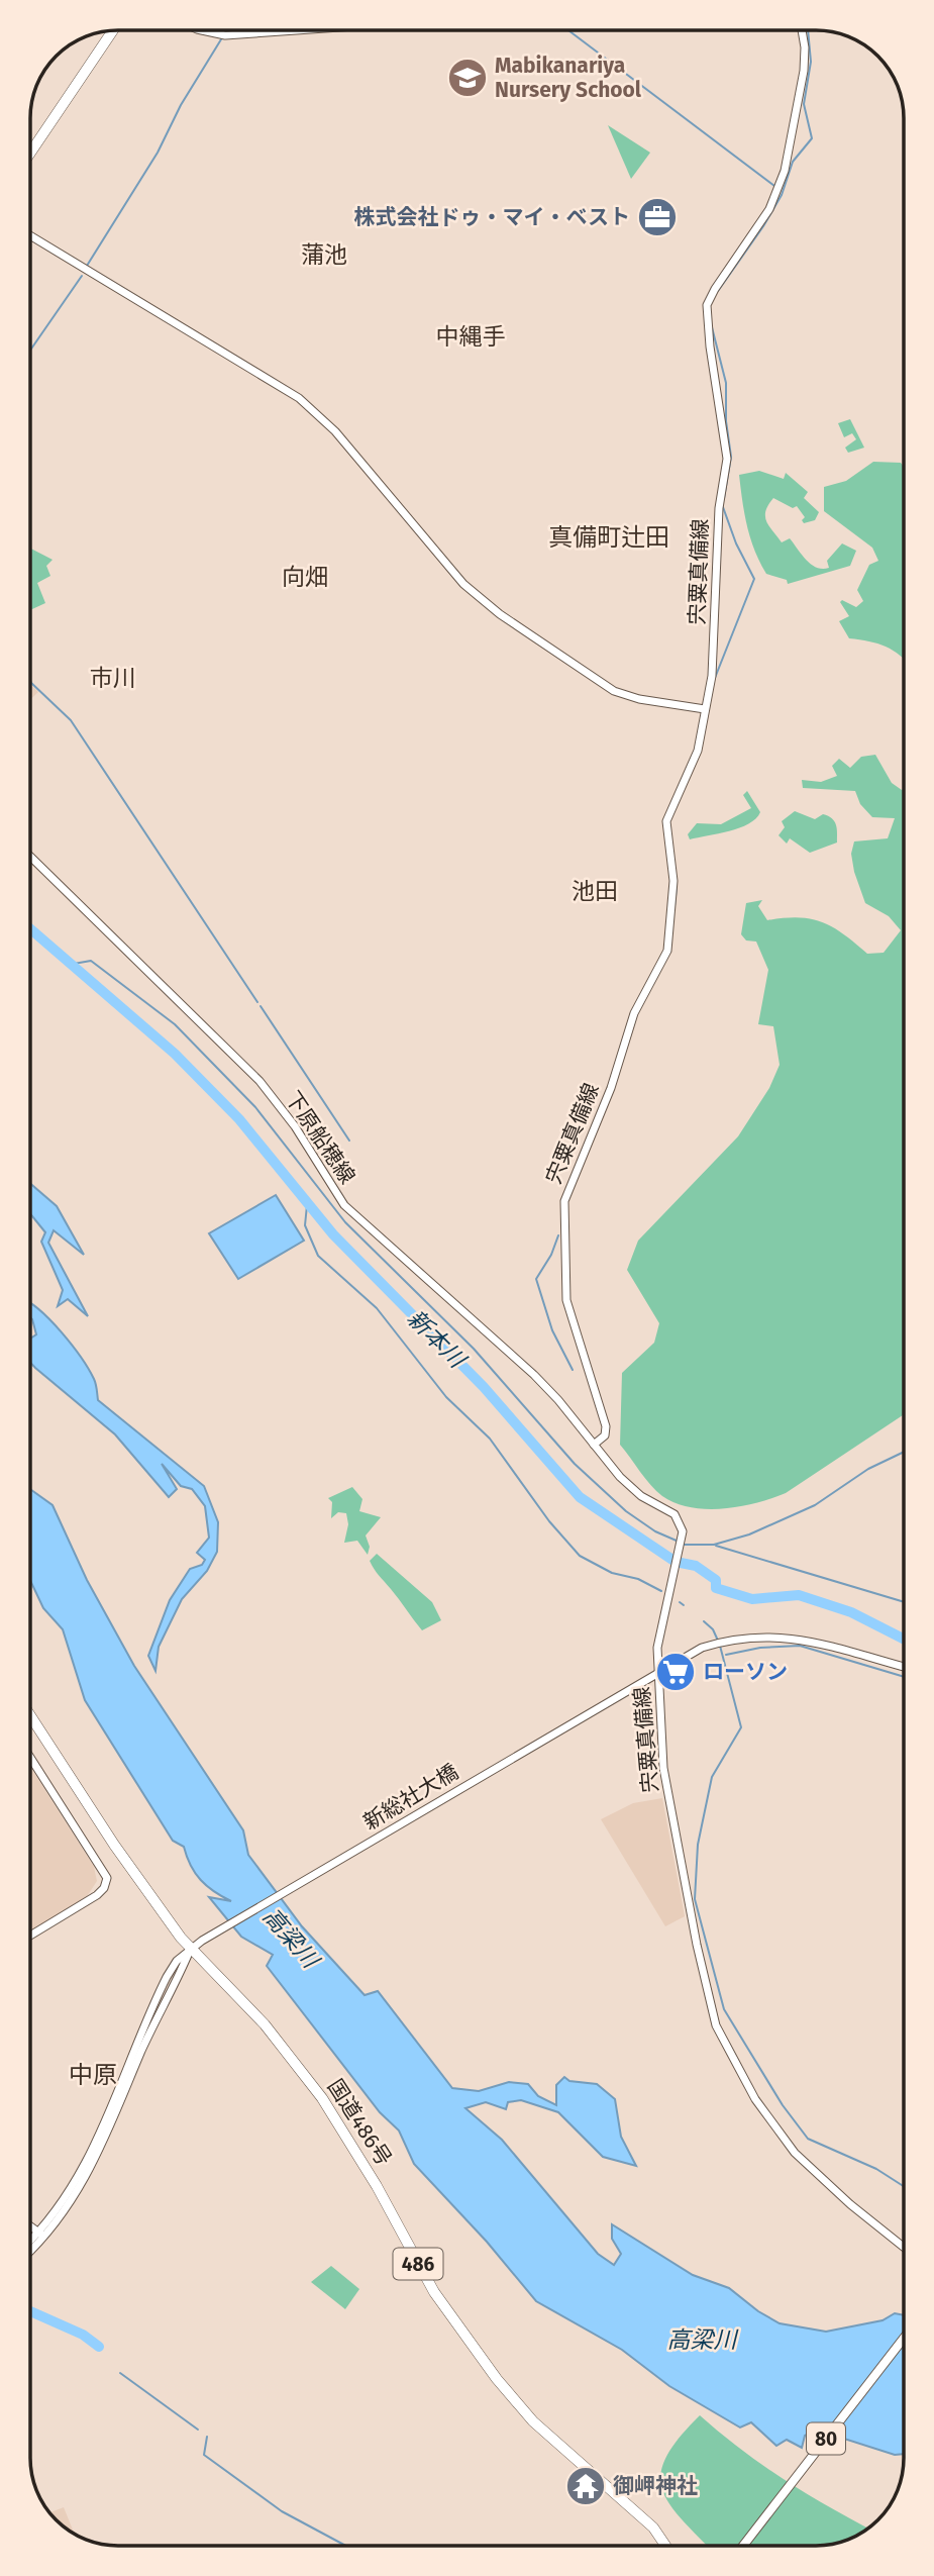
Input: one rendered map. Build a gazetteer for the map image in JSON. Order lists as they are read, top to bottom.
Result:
{
  "streets": {
    "highway": ["国道486号", "486"],
    "main road": [
      "宍粟真備線",
      "下原船穂線",
      "新総社大橋",
      "80"
    ]
  },
  "crossings": [
    ["宍粟真備線", "下原船穂線"],
    ["宍粟真備線", "新総社大橋"],
    ["新総社大橋", "国道486号"]
  ],
  "districts": [
    "蒲池",
    "中縄手",
    "真備町辻田",
    "向畑",
    "市川",
    "池田",
    "中原"
  ],
  "water": ["新本川", "高梁川"],
  "places": {
    "school or university": ["Mabikanariya Nursery School"],
    "office": ["株式会社ドゥ・マイ・ベスト"],
    "supermarket": ["ローソン"],
    "temple": ["御岬神社"]
  }
}
